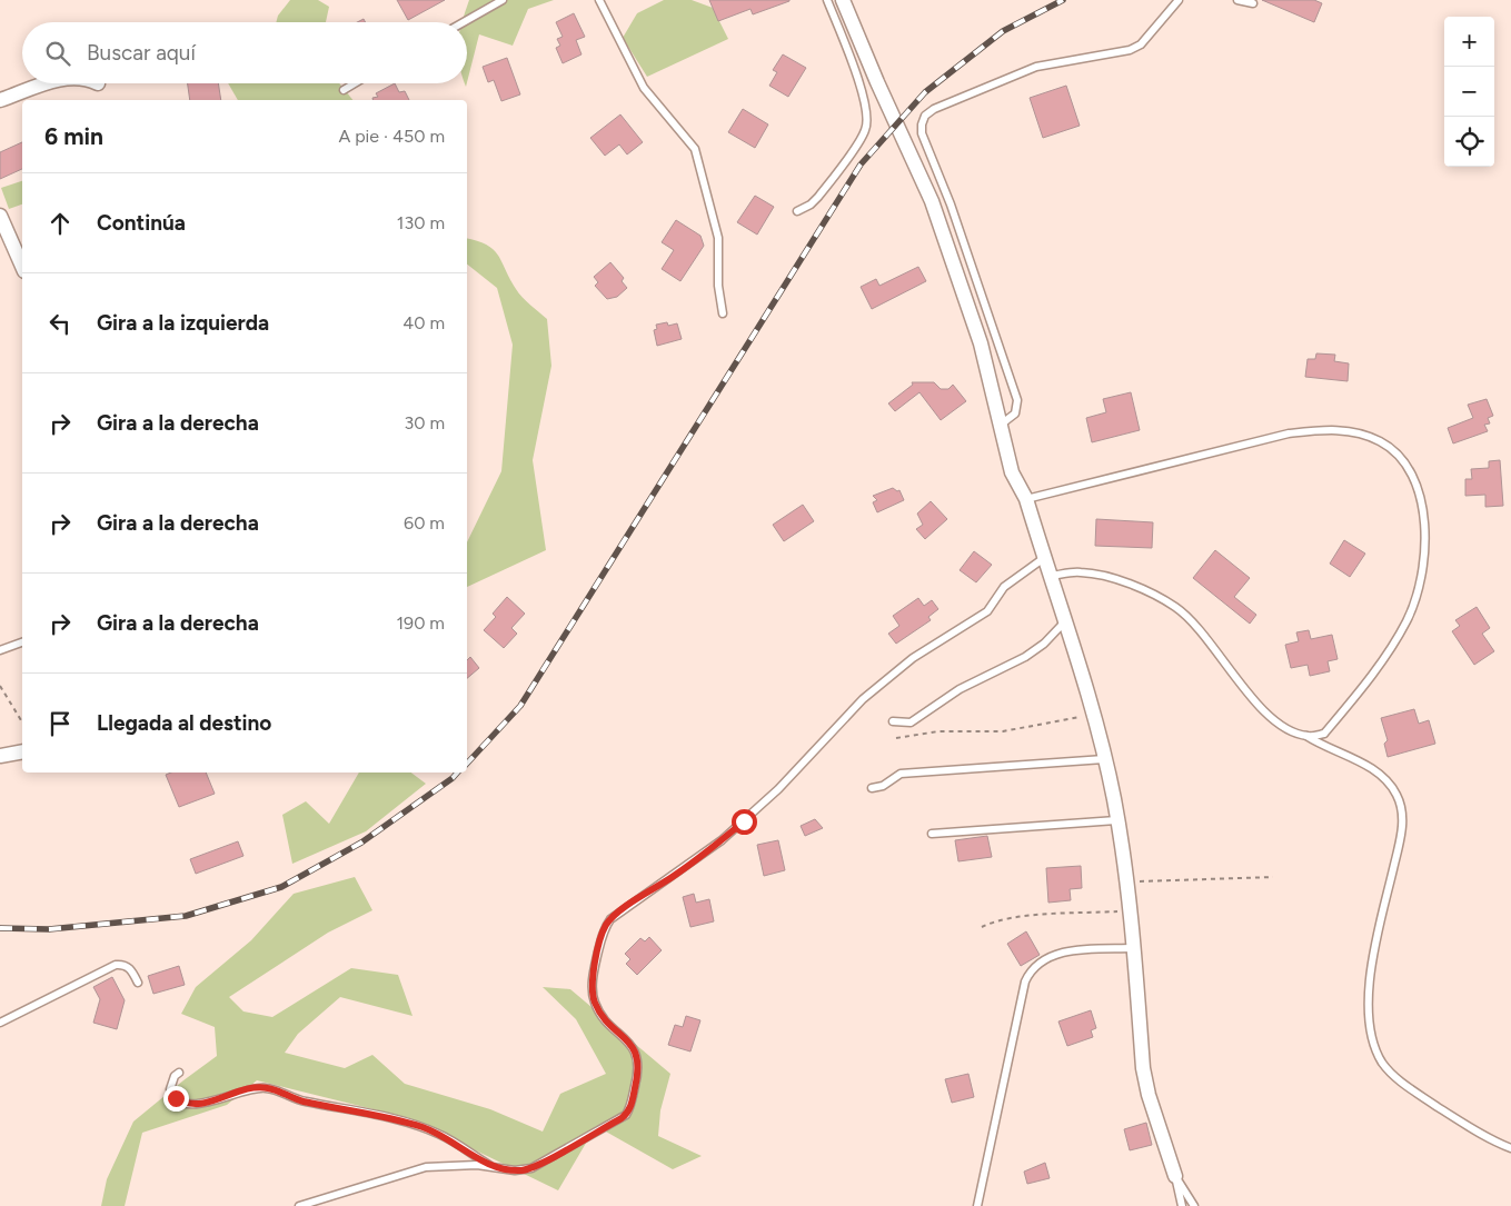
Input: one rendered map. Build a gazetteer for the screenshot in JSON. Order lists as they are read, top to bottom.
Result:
{
  "page": {
    "map_buttons": ["+", "−"],
    "search": "Buscar aquí",
    "heading": ["6 min", "A pie · 450 m"],
    "list": [
      ["Continúa", "130 m"],
      ["Gira a la izquierda", "40 m"],
      ["Gira a la derecha", "30 m"],
      ["Gira a la derecha", "60 m"],
      ["Gira a la derecha", "190 m"],
      "Llegada al destino"
    ]
  }
}
